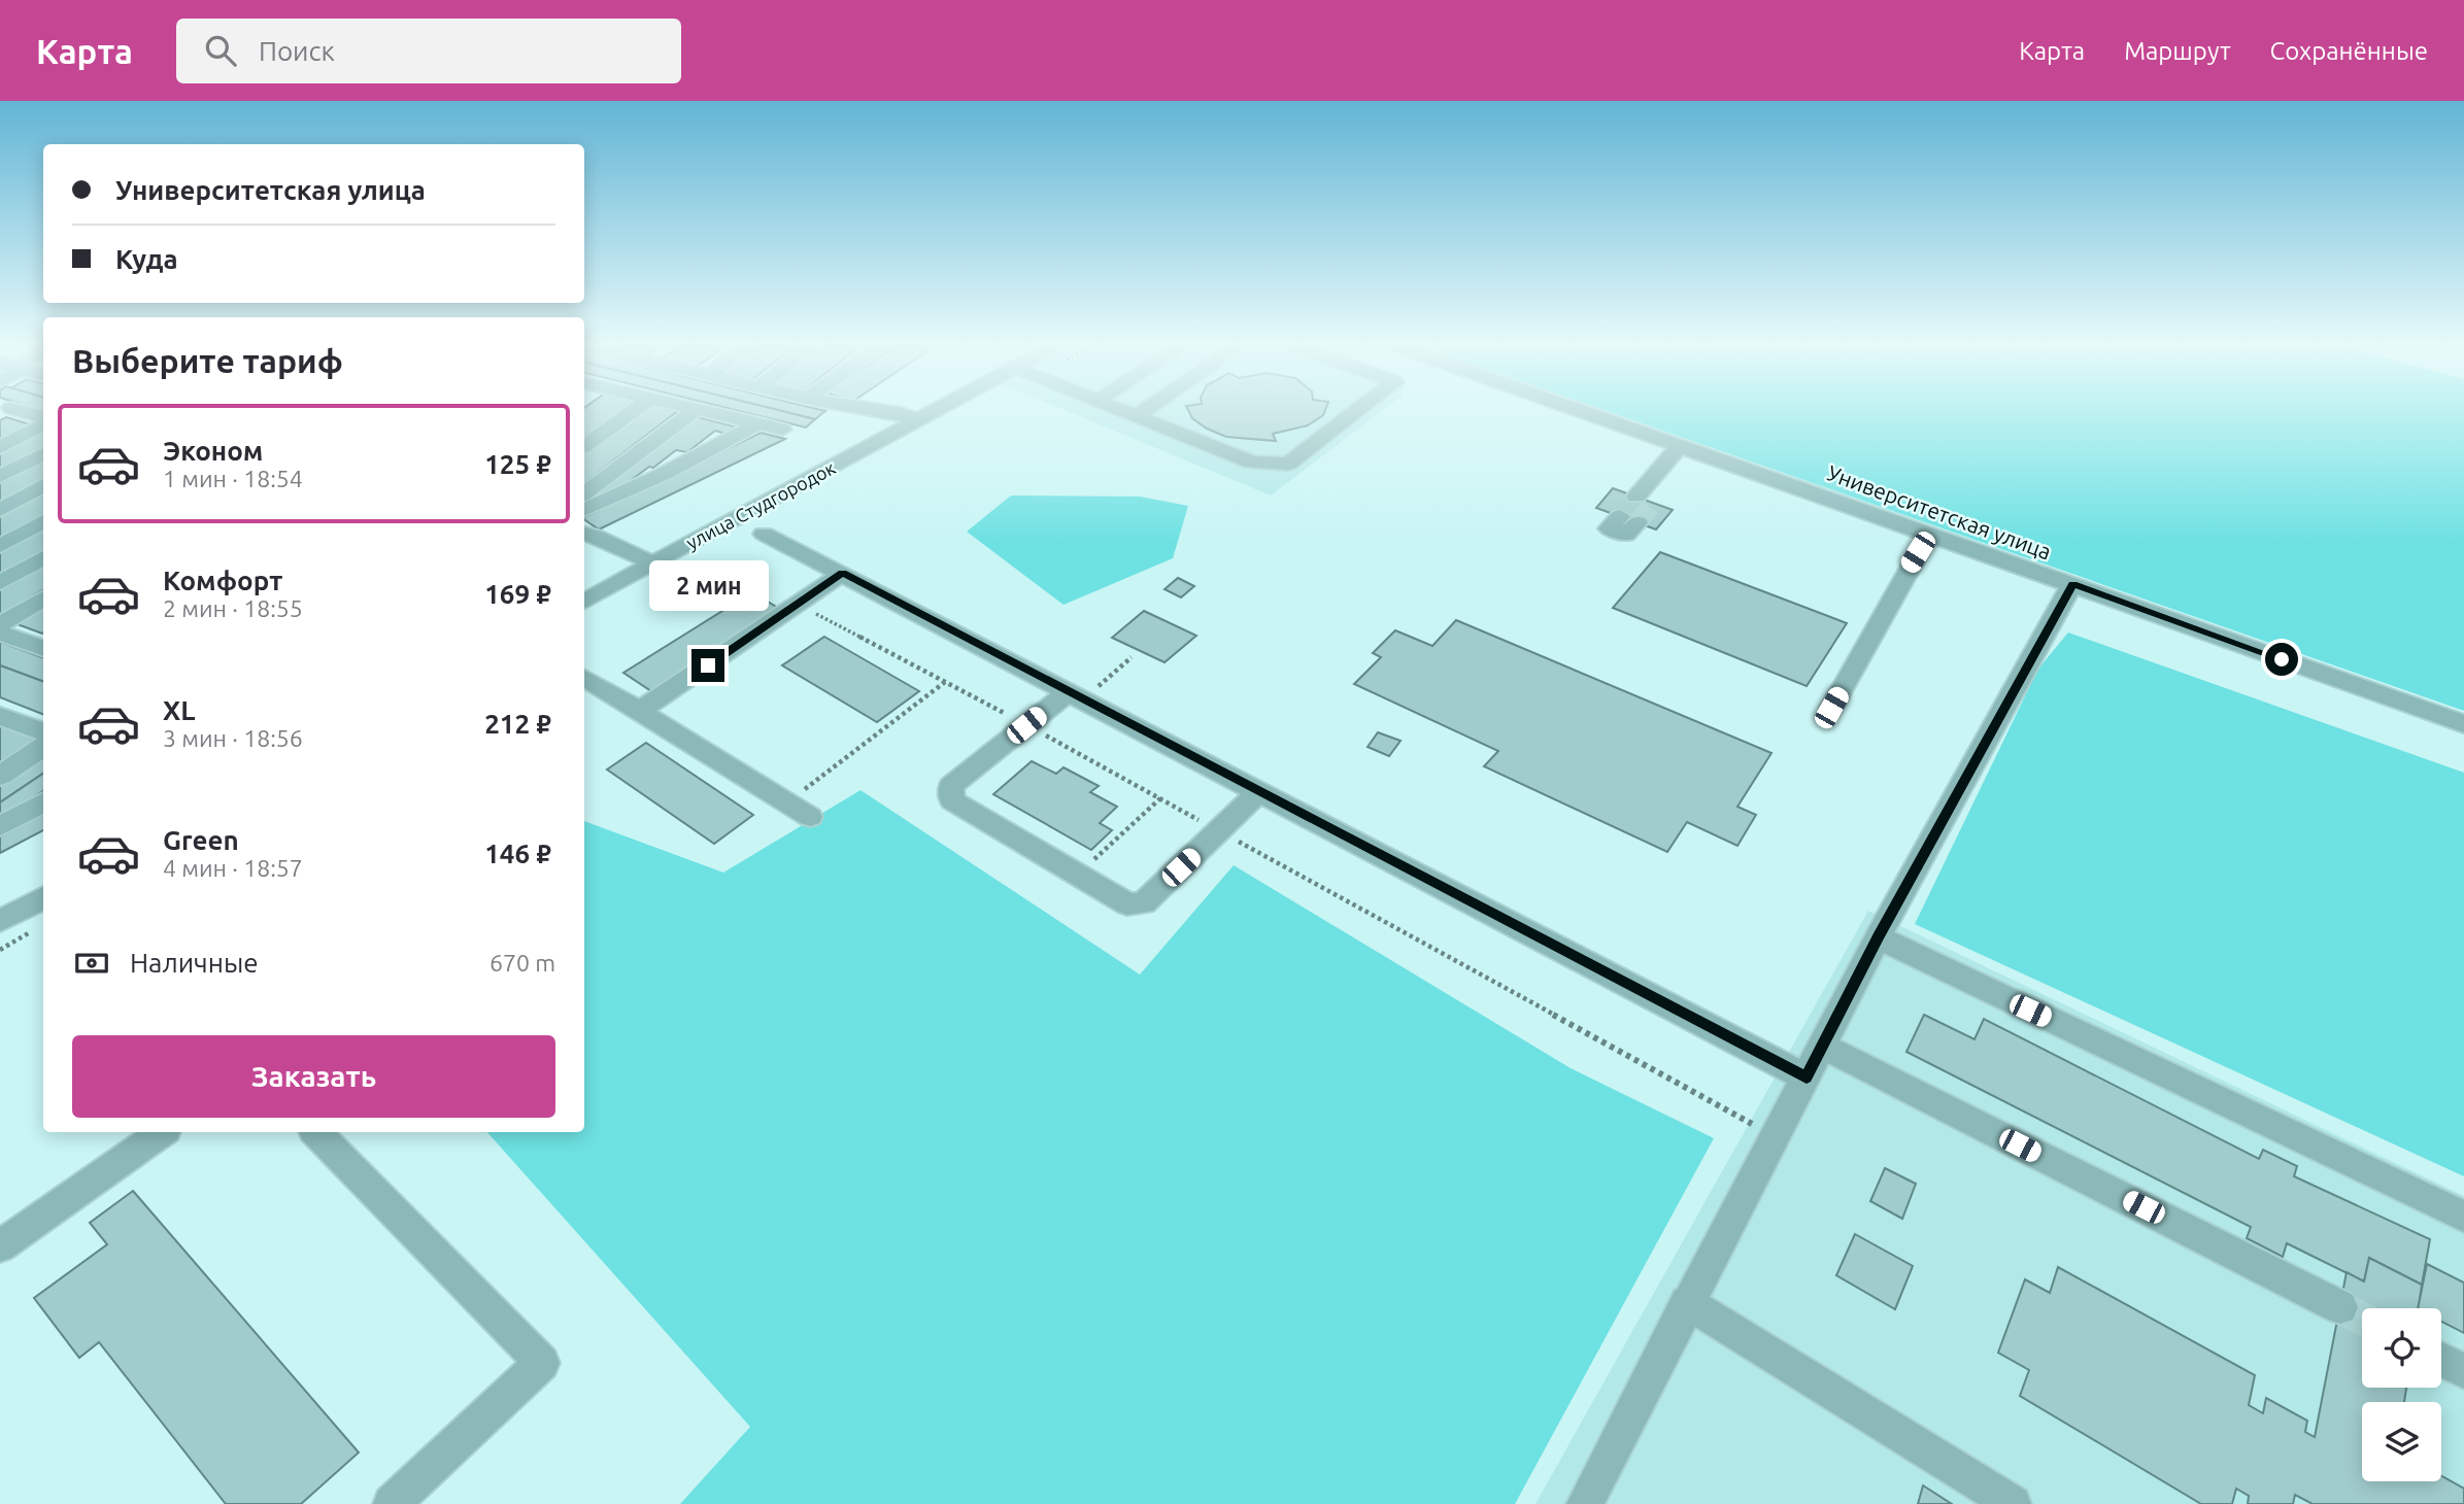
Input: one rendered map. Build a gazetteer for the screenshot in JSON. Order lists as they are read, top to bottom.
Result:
{
  "streets": {
    "street": ["улица Студгородок", "Университетская улица"]
  },
  "page": {
    "header": "Карта",
    "search": "Поиск",
    "nav": ["Карта", "Маршрут", "Сохранённые"],
    "banner": ["Университетская улица", "Куда"],
    "heading": "Выберите тариф",
    "list": [
      {
        "name": "Эконом",
        "note": "1 мин · 18:54",
        "value": "125 ₽"
      },
      {
        "name": "Комфорт",
        "note": "2 мин · 18:55",
        "value": "169 ₽"
      },
      {
        "name": "XL",
        "note": "3 мин · 18:56",
        "value": "212 ₽"
      },
      {
        "name": "Green",
        "note": "4 мин · 18:57",
        "value": "146 ₽"
      }
    ],
    "bubble": "2 мин",
    "pay": ["Наличные", "670 m"],
    "buttons": "Заказать"
  }
}
